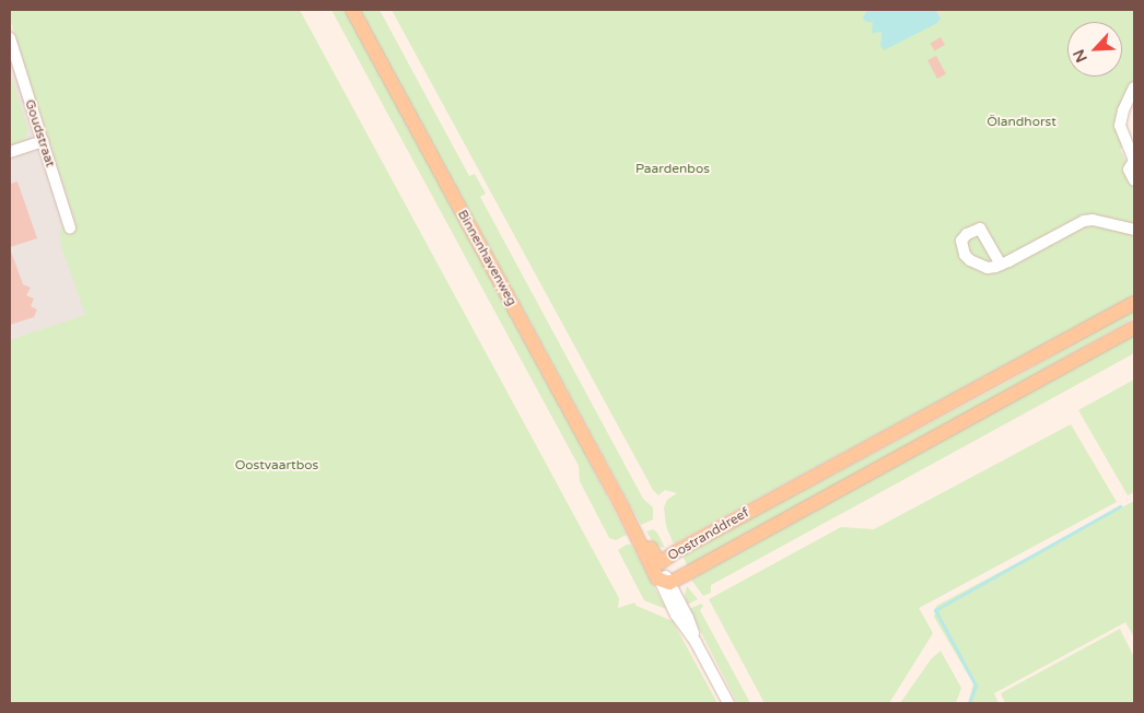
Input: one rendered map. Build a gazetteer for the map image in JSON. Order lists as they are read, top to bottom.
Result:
{
  "streets": {
    "main road": ["Binnenhavenweg", "Oostranddreef"],
    "street": ["Goudstraat"]
  },
  "crossings": [
    ["Binnenhavenweg", "Oostranddreef"]
  ],
  "parks": ["Ölandhorst", "Paardenbos", "Oostvaartbos"],
  "north": "bottom left"
}
